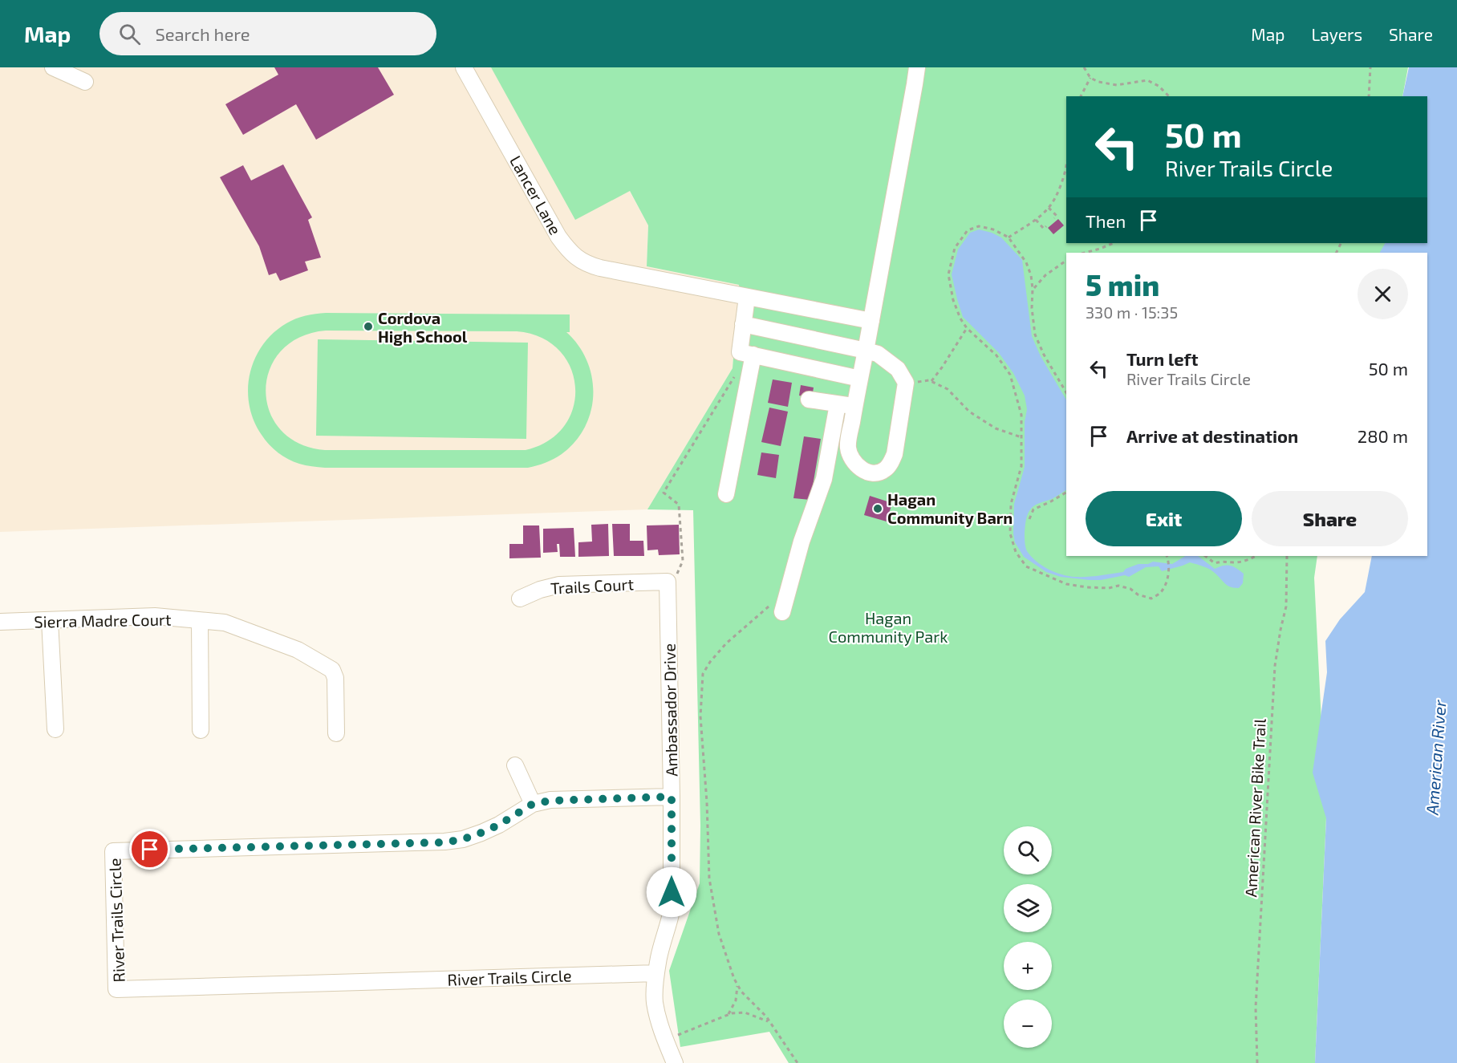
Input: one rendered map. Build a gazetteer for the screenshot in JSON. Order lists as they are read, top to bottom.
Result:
{
  "streets": {
    "street": [
      "Lancer Lane",
      "Trails Court",
      "Sierra Madre Court",
      "Ambassador Drive",
      "River Trails Circle"
    ],
    "path": ["American River Bike Trail"]
  },
  "crossings": [
    ["Trails Court", "Ambassador Drive"],
    ["Ambassador Drive", "River Trails Circle"]
  ],
  "water": ["American River"],
  "parks": ["Hagan Community Park"],
  "places": ["Cordova High School", "Hagan Community Barn"],
  "page": {
    "header": "Map",
    "search": "Search here",
    "nav": ["Map", "Layers", "Share"],
    "turn": ["50 m", "River Trails Circle"],
    "then": "Then",
    "heading": ["5 min", "330 m · 15:35"],
    "list": [
      {
        "name": "Turn left",
        "note": "River Trails Circle",
        "value": "50 m"
      },
      {
        "name": "Arrive at destination",
        "value": "280 m"
      }
    ],
    "buttons": ["Exit", "Share"],
    "map_buttons": ["+", "−"]
  }
}
